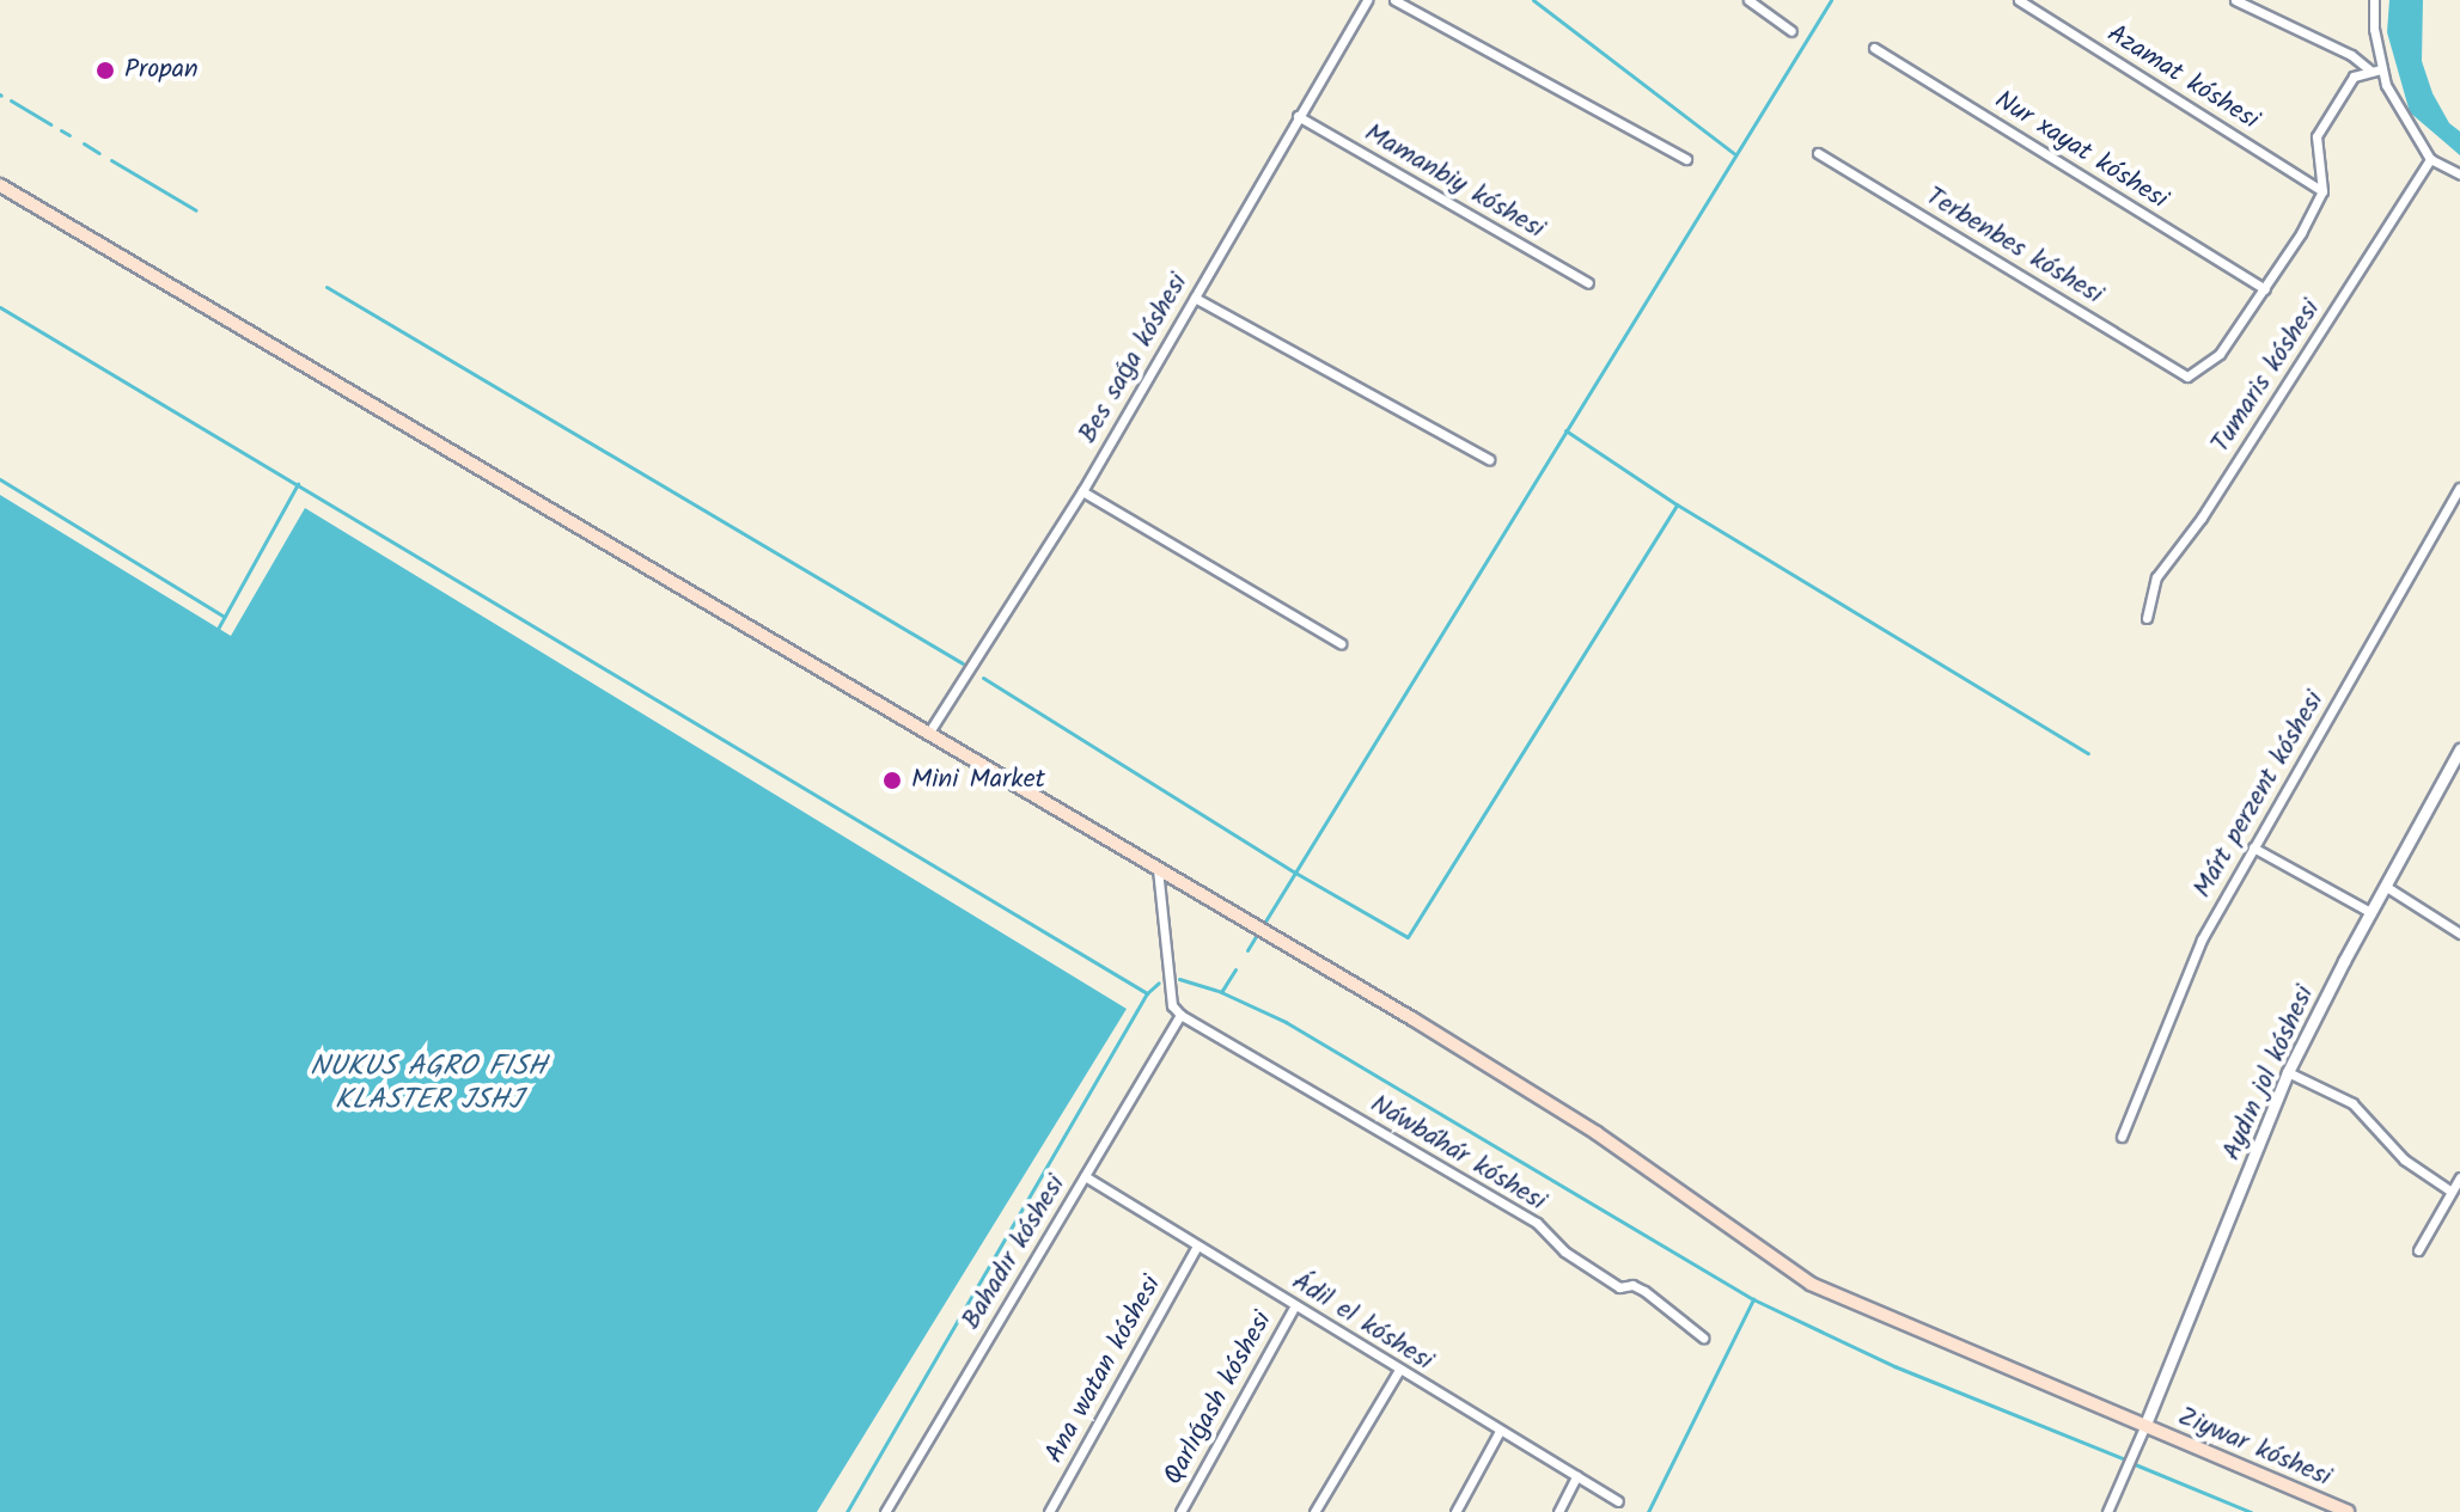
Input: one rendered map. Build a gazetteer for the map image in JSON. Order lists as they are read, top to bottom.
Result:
{
  "streets": {
    "main road": ["Ziywar kóshesi"],
    "street": [
      "Azamat kóshesi",
      "Nur xayat kóshesi",
      "Mamanbiy kóshesi",
      "Terbenbes kóshesi",
      "Bes saǵa kóshesi",
      "Tumaris kóshesi",
      "Márt perzent kóshesi",
      "Aydın jol kóshesi",
      "Náwbáhár kóshesi",
      "Bahadır kóshesi",
      "Ádil el kóshesi",
      "Ana watan kóshesi",
      "Qarlıǵash kóshesi"
    ]
  },
  "crossings": [
    ["Nur xayat kóshesi", "Terbenbes kóshesi"],
    ["Mamanbiy kóshesi", "Bes saǵa kóshesi"],
    ["Bes saǵa kóshesi", "Ziywar kóshesi"],
    ["Aydın jol kóshesi", "Ziywar kóshesi"],
    ["Náwbáhár kóshesi", "Bahadır kóshesi"],
    ["Bahadır kóshesi", "Ádil el kóshesi"],
    ["Ádil el kóshesi", "Ana watan kóshesi"],
    ["Ádil el kóshesi", "Qarlıǵash kóshesi"]
  ],
  "water": ["NUKUS AGRO FISH KLASTER JSHJ"],
  "places": ["Propan", "Mini Market"]
}
